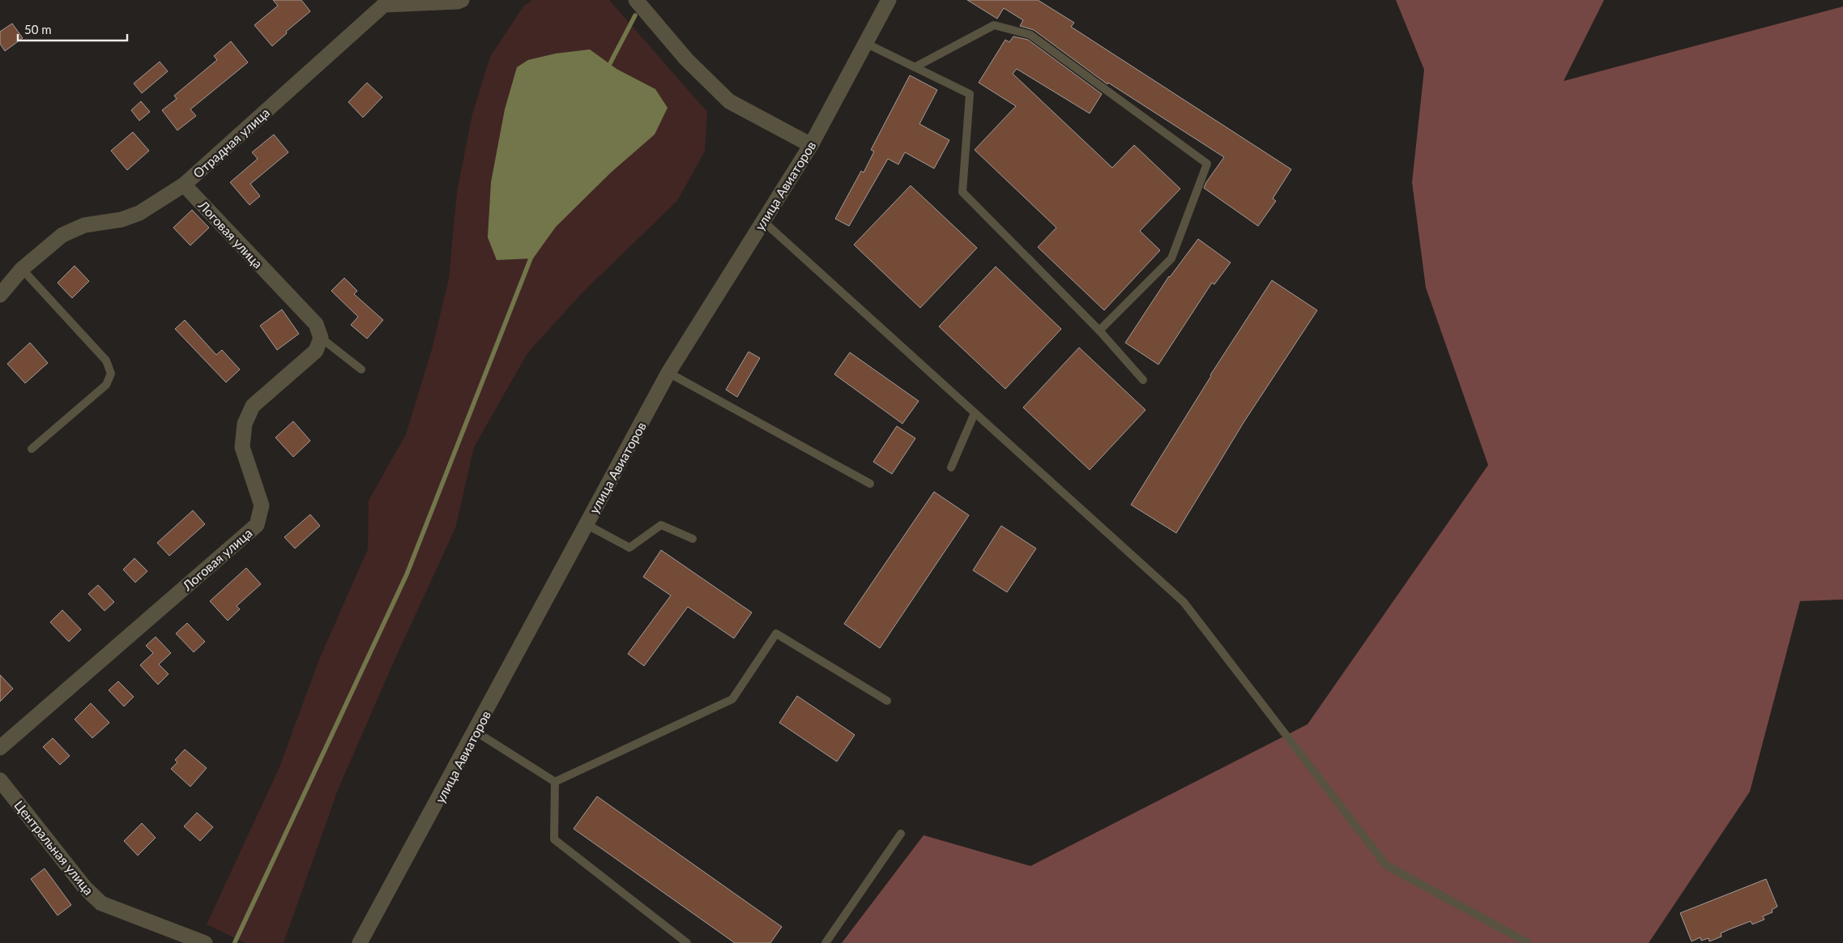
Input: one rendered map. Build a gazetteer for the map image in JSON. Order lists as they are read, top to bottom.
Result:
{
  "streets": {
    "street": [
      "Отрадная улица",
      "улица Авиаторов",
      "Логовая улица",
      "Центральная улица"
    ]
  },
  "crossings": [
    ["Отрадная улица", "Логовая улица"]
  ],
  "scale_bar": "50 m"
}
